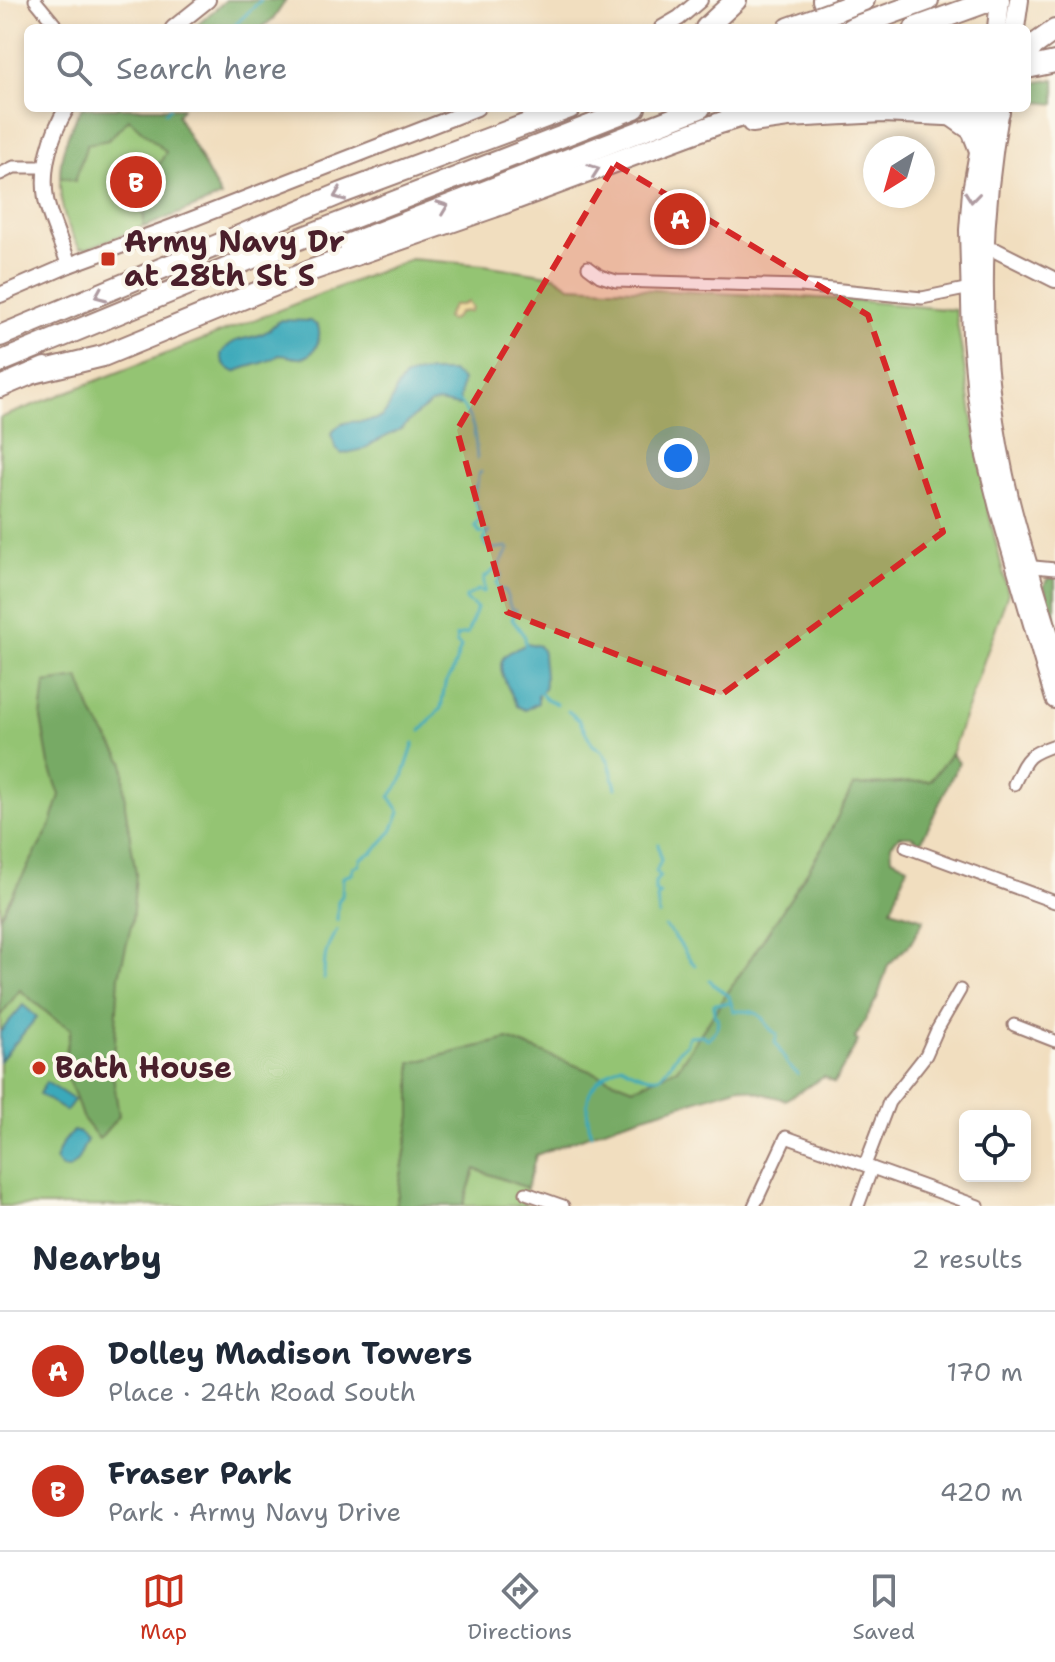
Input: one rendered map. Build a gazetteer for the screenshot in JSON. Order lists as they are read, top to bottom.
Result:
{
  "places": {
    "transit": ["Army Navy Dr at 28th St S"],
    "other": ["Bath House"]
  },
  "north": "bottom left",
  "page": {
    "search": "Search here",
    "pins": ["B", "A"],
    "heading": ["Nearby", "2 results"],
    "list": [
      {
        "mark": "A",
        "name": "Dolley Madison Towers",
        "note": "Place · 24th Road South",
        "value": "170 m"
      },
      {
        "mark": "B",
        "name": "Fraser Park",
        "note": "Park · Army Navy Drive",
        "value": "420 m"
      }
    ],
    "nav": ["Map", "Directions", "Saved"]
  }
}
